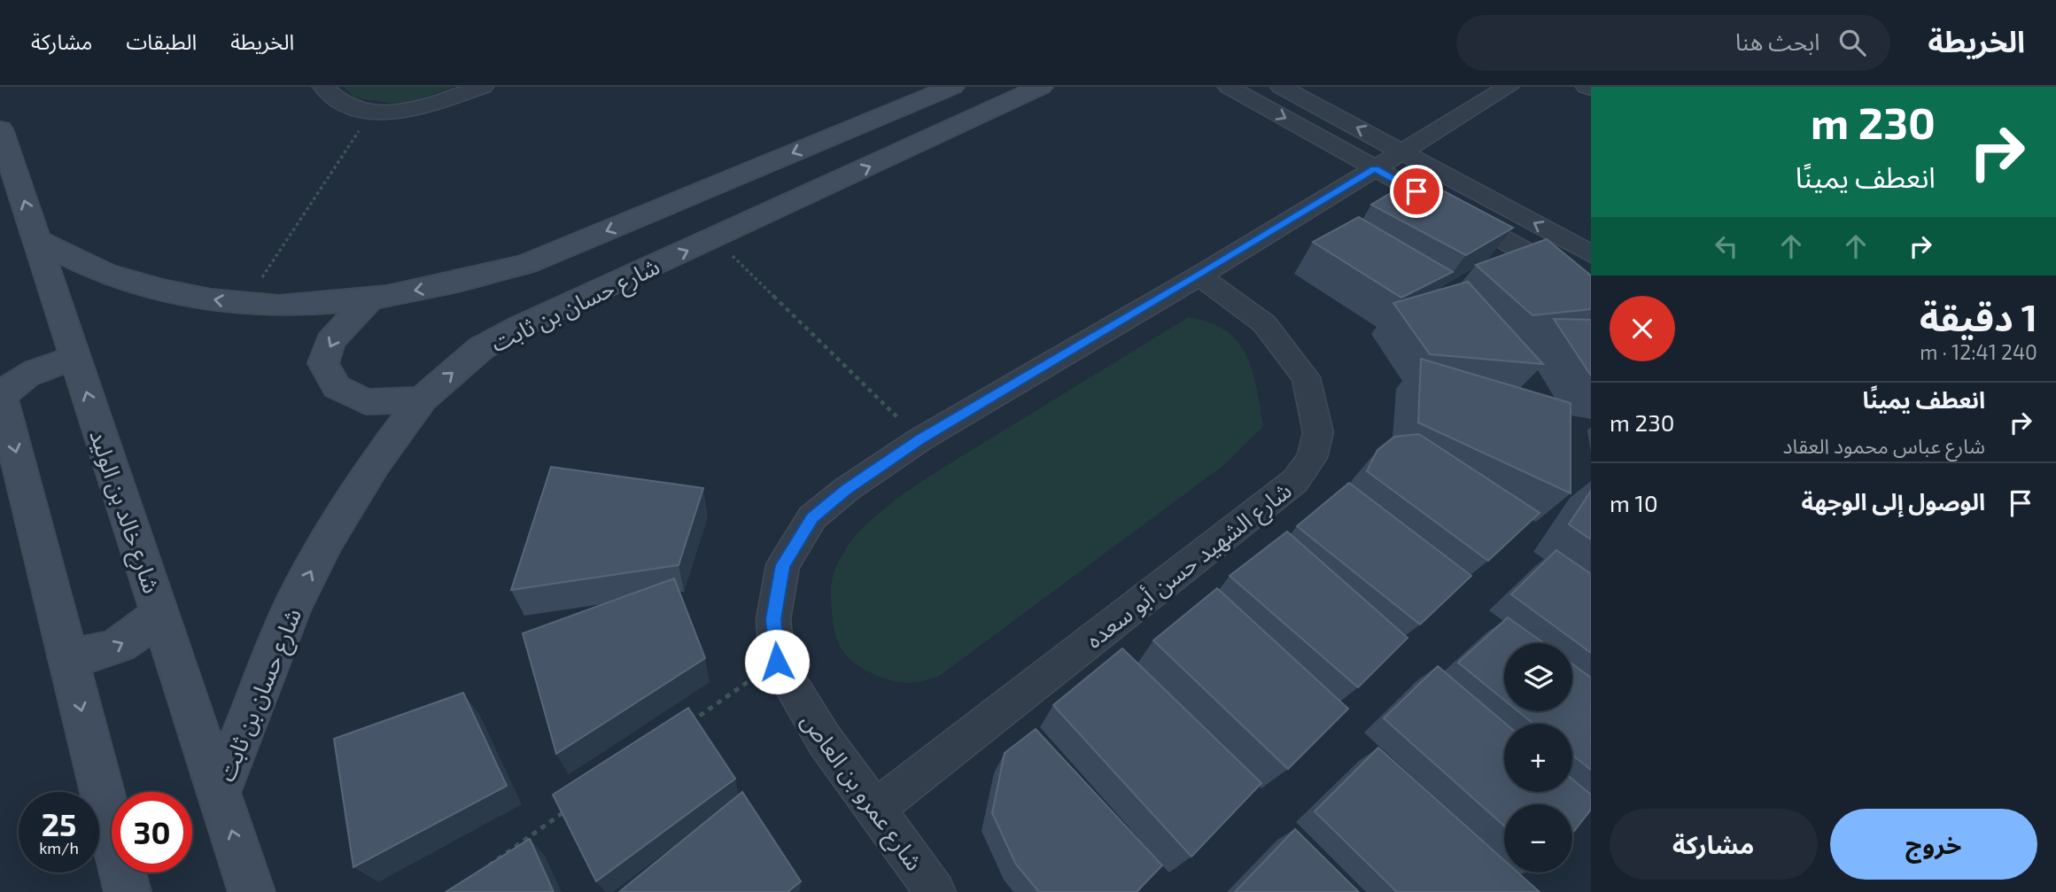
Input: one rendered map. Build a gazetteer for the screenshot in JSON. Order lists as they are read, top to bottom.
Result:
{
  "streets": {
    "street": [
      "شارع حسان بن ثابت",
      "شارع خالد بن الوليد",
      "شارع الشهيد حسن أبو سعده",
      "شارع عمرو بن العاص"
    ]
  },
  "crossings": [
    ["شارع حسان بن ثابت", "شارع خالد بن الوليد"],
    ["شارع الشهيد حسن أبو سعده", "شارع عمرو بن العاص"]
  ],
  "page": {
    "header": "الخريطة",
    "search": "ابحث هنا",
    "nav": ["الخريطة", "الطبقات", "مشاركة"],
    "turn": ["230 m", "انعطف يمينًا"],
    "heading": ["1 دقيقة", "240 m · 12:41"],
    "list": [
      {
        "name": "انعطف يمينًا",
        "note": "شارع عباس محمود العقاد",
        "value": "230 m"
      },
      {
        "name": "الوصول إلى الوجهة",
        "value": "10 m"
      }
    ],
    "map_buttons": ["+", "−"],
    "speed": "25 km/h",
    "limit": "30",
    "buttons": ["خروج", "مشاركة"]
  }
}
